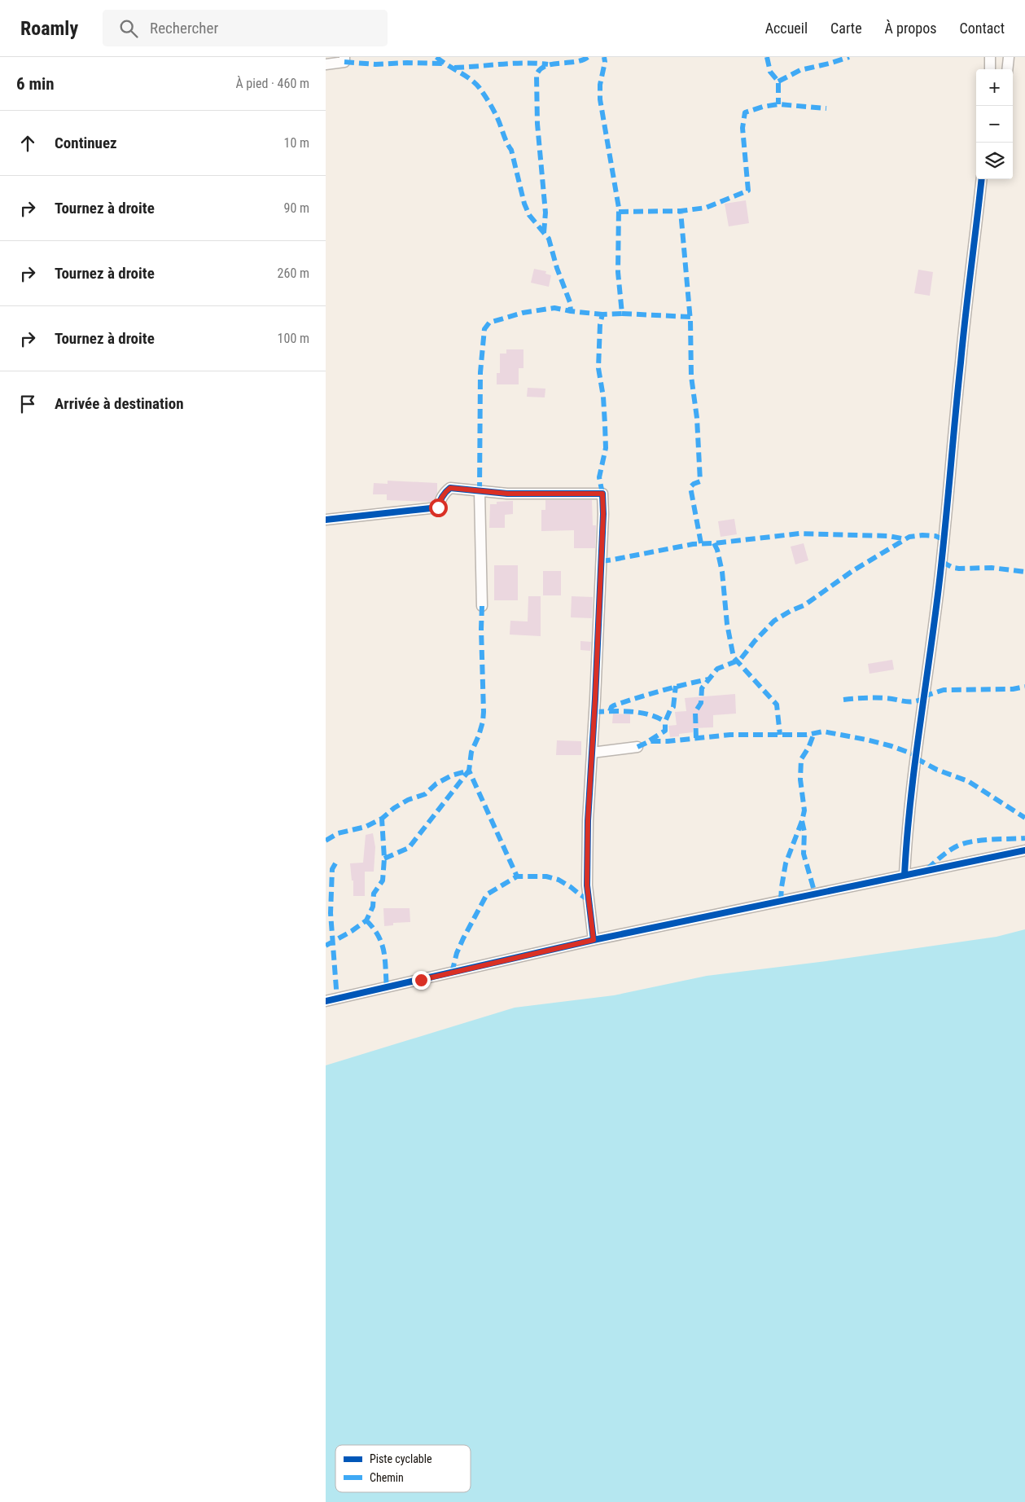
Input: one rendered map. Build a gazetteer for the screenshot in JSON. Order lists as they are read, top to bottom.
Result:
{
  "legend": ["Piste cyclable", "Chemin"],
  "page": {
    "header": "Roamly",
    "search": "Rechercher",
    "nav": [
      "Accueil",
      "Carte",
      "À propos",
      "Contact"
    ],
    "heading": ["6 min", "À pied · 460 m"],
    "map_buttons": ["+", "−"],
    "list": [
      ["Continuez", "10 m"],
      ["Tournez à droite", "90 m"],
      ["Tournez à droite", "260 m"],
      ["Tournez à droite", "100 m"],
      "Arrivée à destination"
    ]
  }
}
